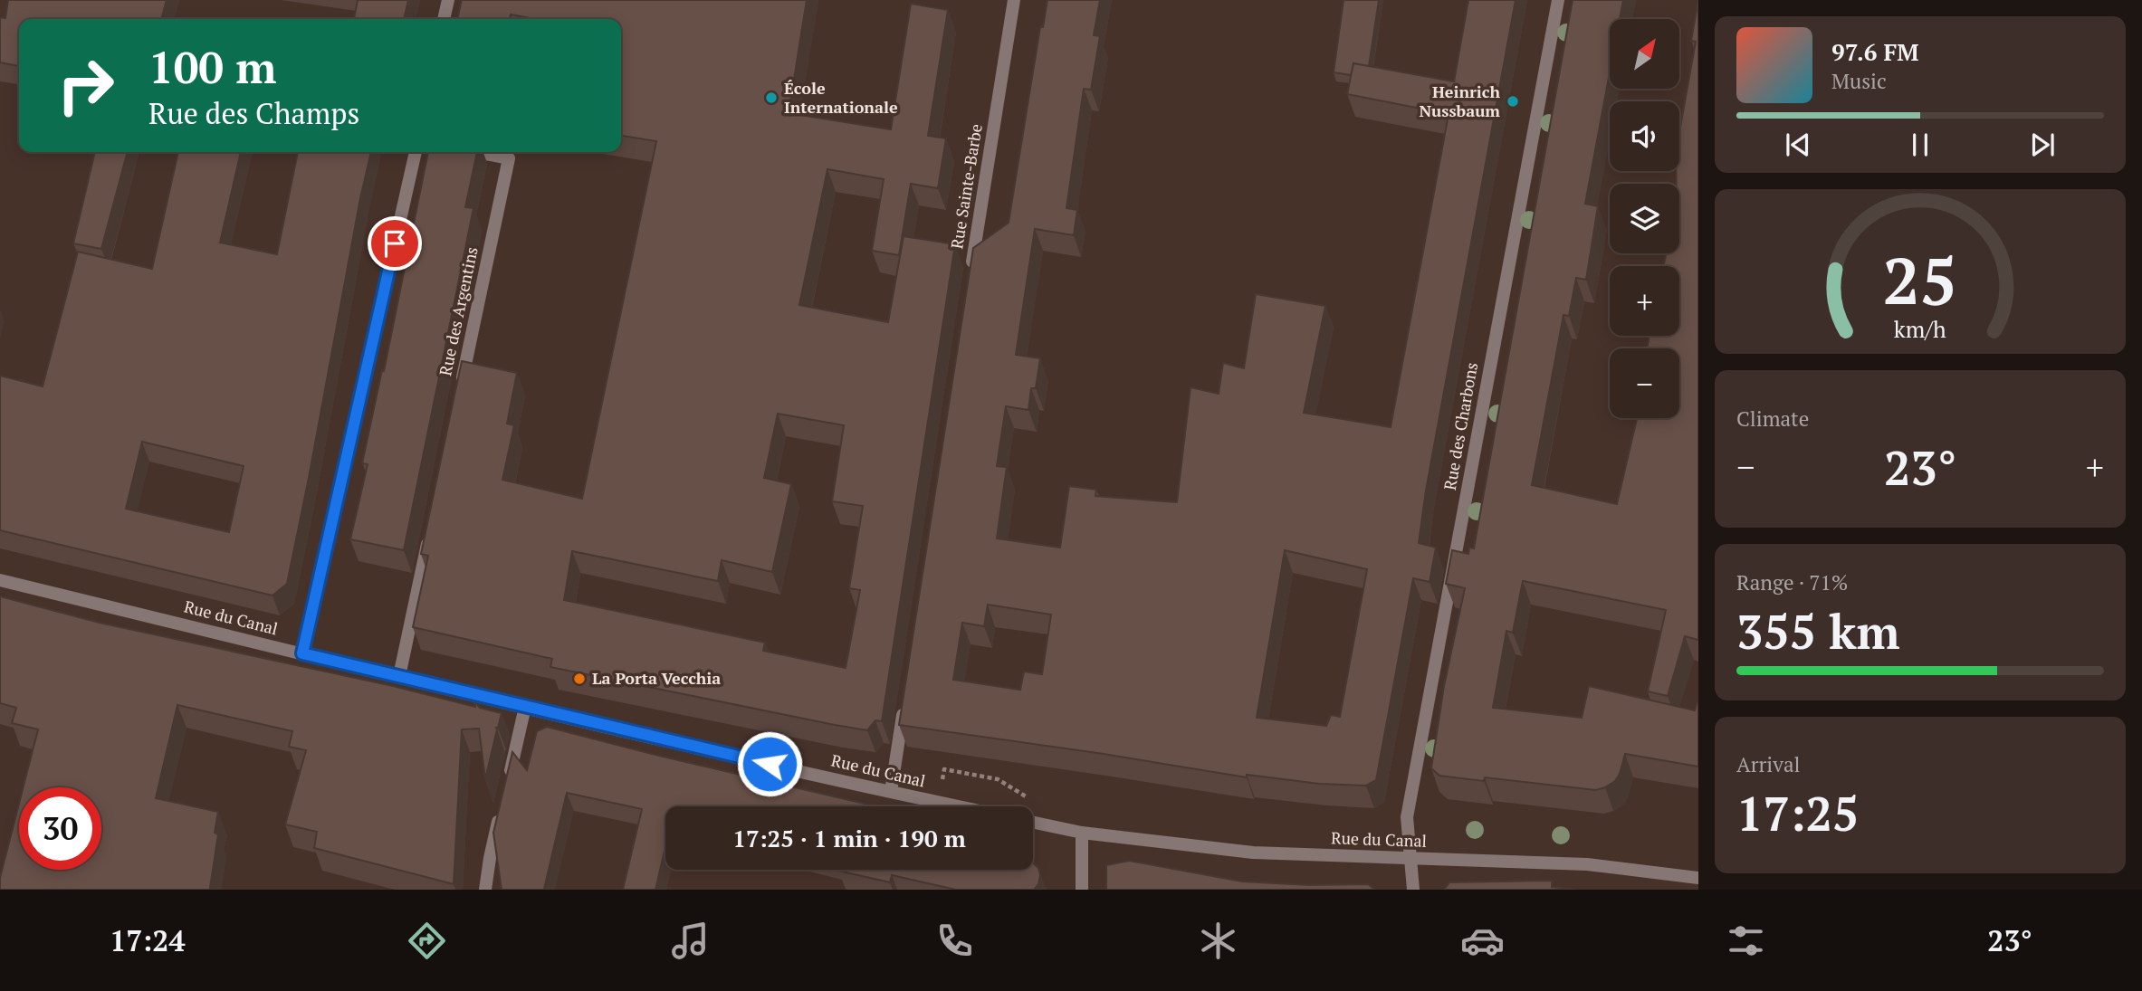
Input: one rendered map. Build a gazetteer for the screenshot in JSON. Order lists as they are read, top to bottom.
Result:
{
  "streets": {
    "street": [
      "Rue Sainte-Barbe",
      "Rue des Argentins",
      "Rue des Charbons",
      "Rue du Canal"
    ]
  },
  "crossings": [
    ["Rue des Charbons", "Rue du Canal"]
  ],
  "places": ["École Internationale", "Heinrich Nussbaum", "La Porta Vecchia"],
  "north": "top right",
  "page": {
    "map_buttons": ["+", "−"],
    "turn": ["100 m", "Rue des Champs"],
    "song": ["97.6 FM", "Music"],
    "tile": [
      "Climate",
      ["Range · 71%", "355 km"],
      ["Arrival", "17:25"]
    ],
    "heat": ["−", "23°", "+"],
    "limit": "30",
    "trip": "17:25 · 1 min · 190 m",
    "tabs": ["17:24", "23°"],
    "gauge": ["25", "km/h"]
  }
}
